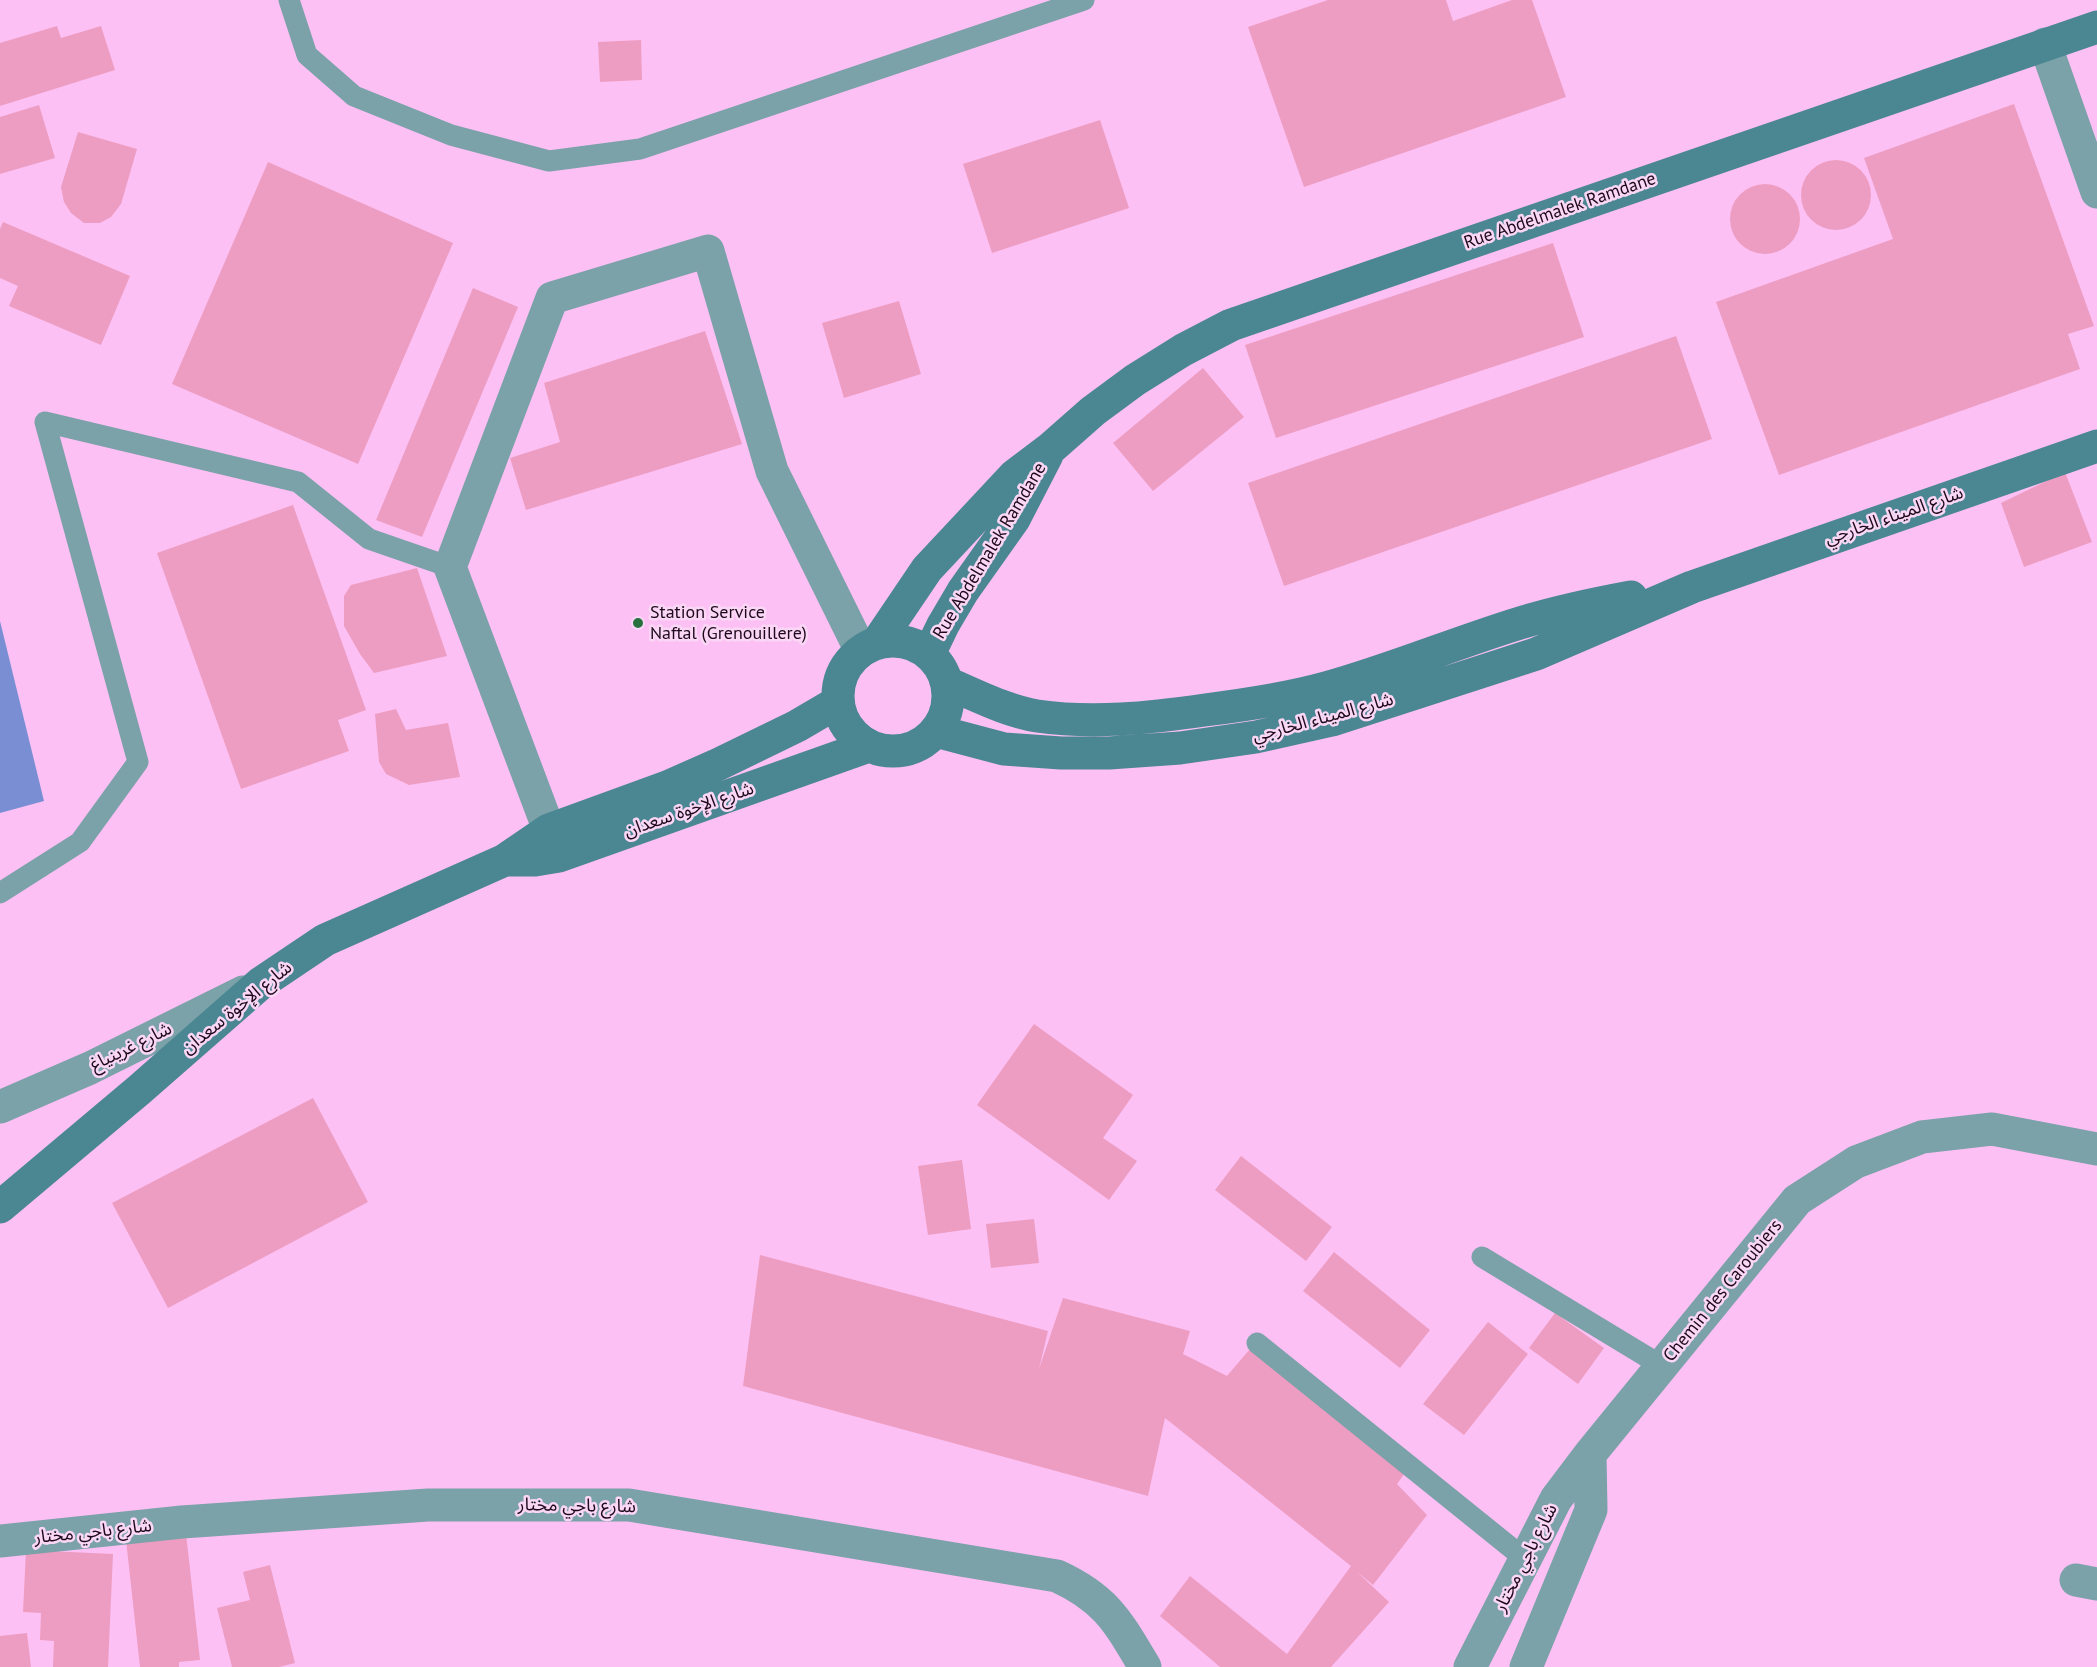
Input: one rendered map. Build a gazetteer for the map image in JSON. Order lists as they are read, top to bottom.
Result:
{
  "streets": {
    "street": [
      "Rue Abdelmalek Ramdane",
      "شارع الميناء الخارجي",
      "شارع الإخوة سعدان",
      "شارع غرينياغ",
      "Chemin des Caroubiers",
      "شارع باجي مختار"
    ]
  },
  "crossings": [
    ["Rue Abdelmalek Ramdane", "شارع الميناء الخارجي"],
    ["Rue Abdelmalek Ramdane", "شارع الإخوة سعدان"],
    ["شارع الميناء الخارجي", "شارع الإخوة سعدان"],
    ["شارع الإخوة سعدان", "شارع غرينياغ"],
    ["Chemin des Caroubiers", "شارع باجي مختار"]
  ],
  "places": ["Station Service Naftal (Grenouillere)"]
}
